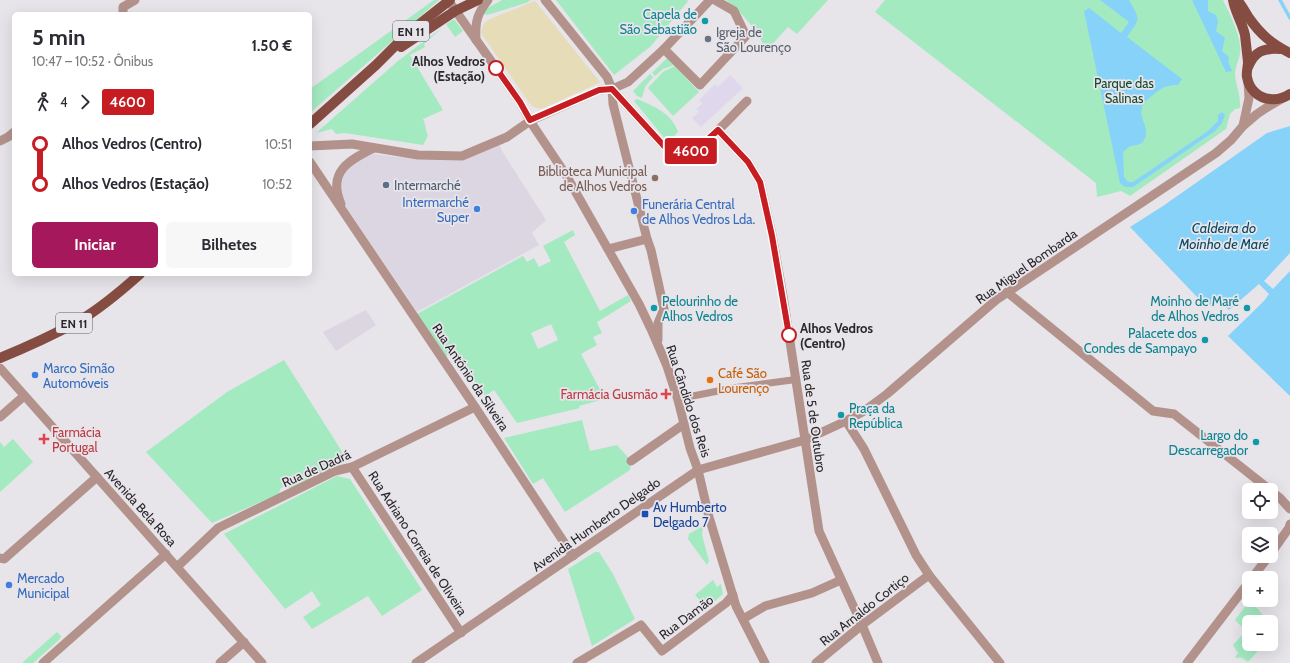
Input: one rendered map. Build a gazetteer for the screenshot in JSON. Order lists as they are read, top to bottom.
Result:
{
  "streets": {
    "main road": ["EN 11"],
    "street": [
      "Rua Miguel Bombarda",
      "Rua António da Silveira",
      "Rua Cândido dos Reis",
      "Rua de 5 de Outubro",
      "Rua de Dadrá",
      "Avenida Bela Rosa",
      "Avenida Humberto Delgado",
      "Rua Adriano Correia de Oliveira",
      "Rua Arnaldo Cortiço",
      "Rua Damão"
    ]
  },
  "crossings": [
    ["EN 11", "Rua Cândido dos Reis"],
    ["Rua Miguel Bombarda", "Rua de 5 de Outubro"],
    ["Rua Miguel Bombarda", "Avenida Humberto Delgado"],
    ["Rua António da Silveira", "Rua de Dadrá"],
    ["Rua António da Silveira", "Avenida Humberto Delgado"],
    ["Rua Cândido dos Reis", "Avenida Humberto Delgado"],
    ["Rua Cândido dos Reis", "Rua Damão"],
    ["Rua de 5 de Outubro", "Avenida Humberto Delgado"],
    ["Rua de 5 de Outubro", "Rua Arnaldo Cortiço"],
    ["Rua de Dadrá", "Avenida Bela Rosa"],
    ["Rua de Dadrá", "Rua Adriano Correia de Oliveira"],
    ["Avenida Humberto Delgado", "Rua Adriano Correia de Oliveira"]
  ],
  "water": ["Caldeira do Moinho de Maré"],
  "parks": ["Parque das Salinas"],
  "places": {
    "other": [
      "Capela de São Sebastião",
      "Igreja de São Lourenço",
      "Alhos Vedros (Estação)",
      "Biblioteca Municipal de Alhos Vedros",
      "Intermarché",
      "Intermarché Super",
      "Funerária Central de Alhos Vedros Lda.",
      "Pelourinho de Alhos Vedros",
      "Moinho de Maré de Alhos Vedros",
      "Alhos Vedros (Centro)",
      "Palacete dos Condes de Sampayo",
      "Marco Simão Automóveis",
      "Café São Lourenço",
      "Praça da República",
      "Largo do Descarregador",
      "Mercado Municipal"
    ],
    "health": ["Farmácia Gusmão", "Farmácia Portugal"],
    "transit": ["Av Humberto Delgado 7"]
  },
  "lines": ["bus line 4600"],
  "page": {
    "on_map": "4600",
    "heading": ["5 min", "10:47 – 10:52 · Ônibus", "1.50 €"],
    "legs": ["4", "4600"],
    "list": [
      {
        "name": "Alhos Vedros (Centro)",
        "value": "10:51"
      },
      {
        "name": "Alhos Vedros (Estação)",
        "value": "10:52"
      }
    ],
    "buttons": ["Iniciar", "Bilhetes"],
    "map_buttons": ["+", "−"]
  }
}
